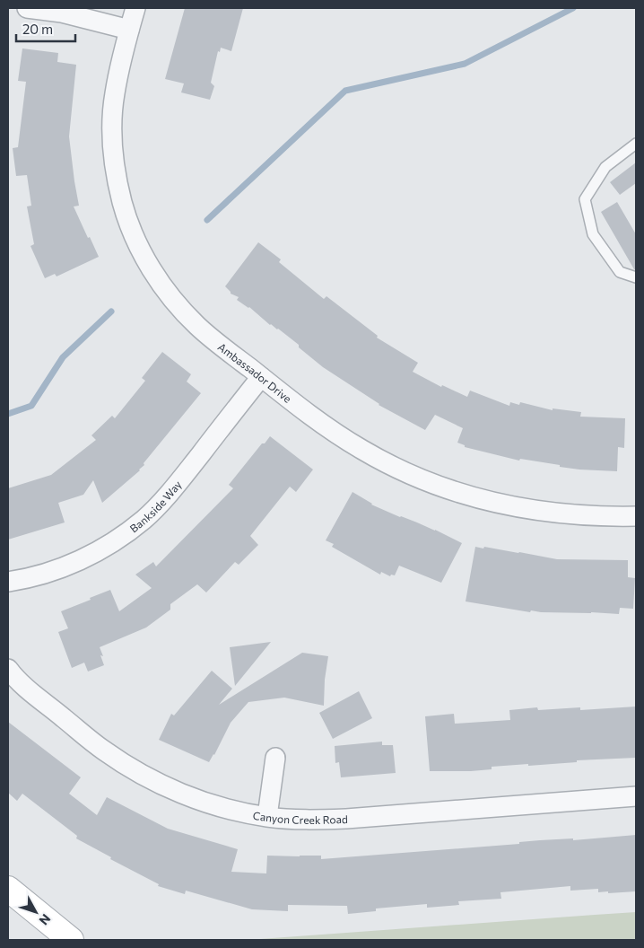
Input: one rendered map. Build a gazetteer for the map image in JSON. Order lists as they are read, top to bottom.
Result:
{
  "streets": {
    "street": ["Ambassador Drive", "Bankside Way", "Canyon Creek Road"]
  },
  "crossings": [
    ["Ambassador Drive", "Bankside Way"]
  ],
  "scale_bar": "20 m",
  "north": "bottom right"
}
